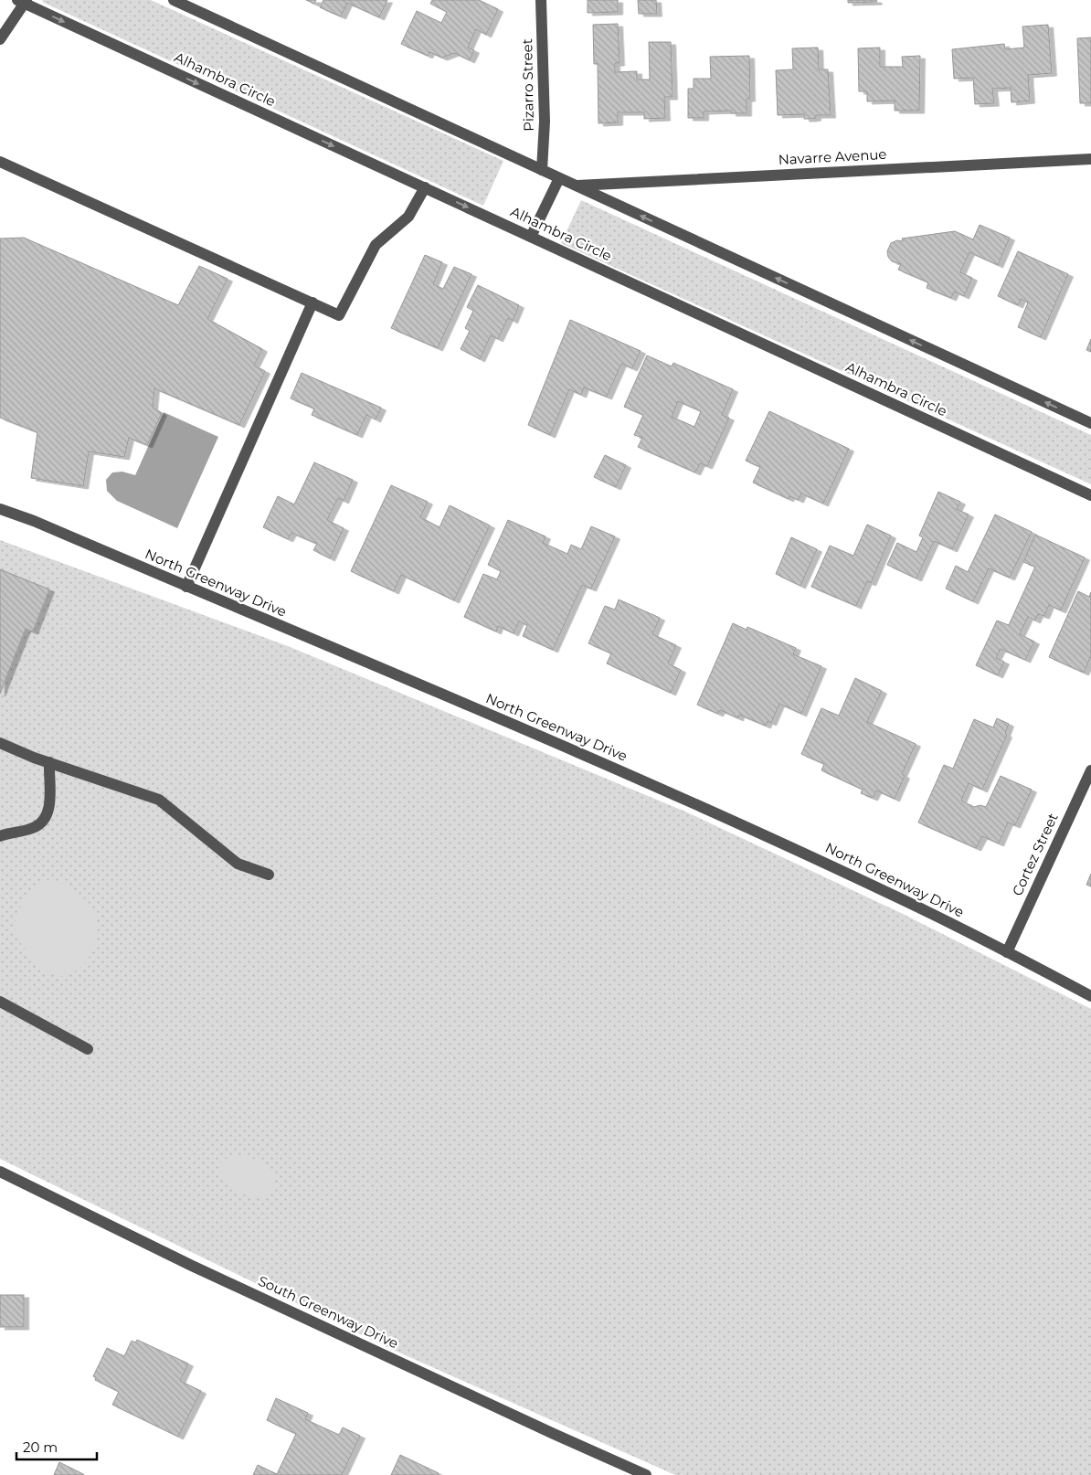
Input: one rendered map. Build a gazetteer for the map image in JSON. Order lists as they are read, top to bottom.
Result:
{
  "streets": {
    "street": [
      "Alhambra Circle",
      "Pizarro Street",
      "Navarre Avenue",
      "North Greenway Drive",
      "Cortez Street",
      "South Greenway Drive"
    ]
  },
  "crossings": [
    ["North Greenway Drive", "Cortez Street"]
  ],
  "scale_bar": "20 m"
}
